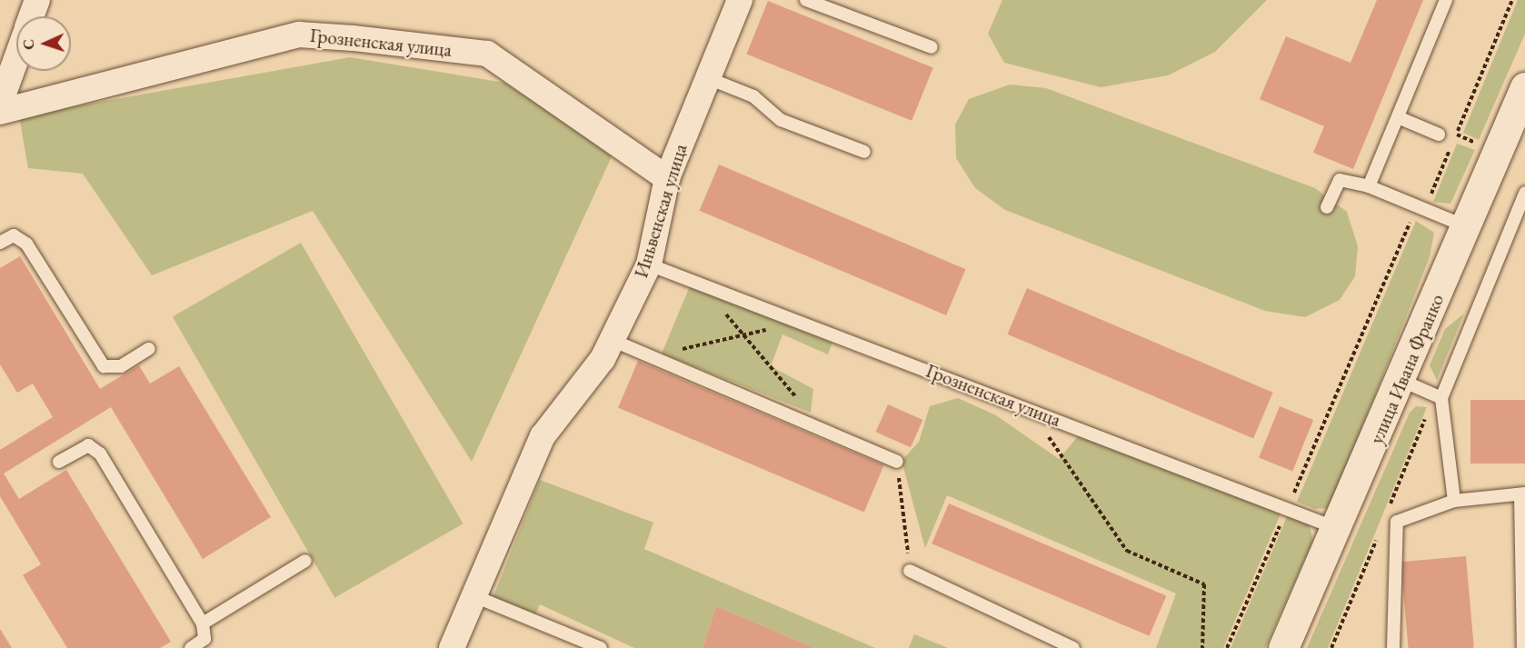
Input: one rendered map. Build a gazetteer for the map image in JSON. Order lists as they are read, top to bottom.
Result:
{
  "streets": {
    "street": ["Грозненская улица", "Иньвенская улица", "улица Ивана Франко"]
  },
  "crossings": [
    ["Грозненская улица", "Иньвенская улица"],
    ["Грозненская улица", "улица Ивана Франко"]
  ],
  "north": "left"
}
